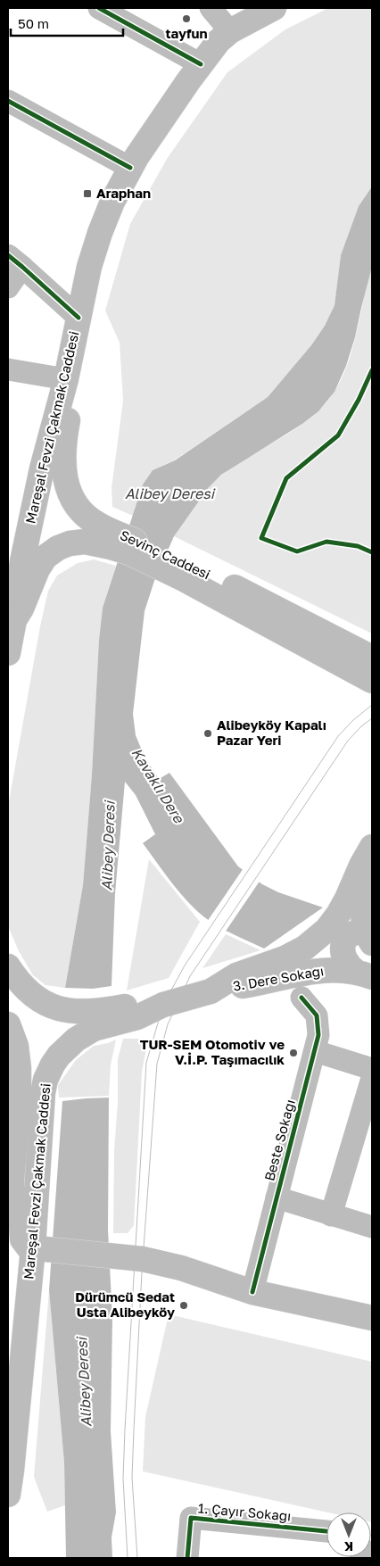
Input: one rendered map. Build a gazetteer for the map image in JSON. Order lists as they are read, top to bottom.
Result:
{
  "streets": {
    "main road": ["Mareşal Fevzi Çakmak Caddesi", "Sevinç Caddesi", "3. Dere Sokağı"],
    "street": ["Beste Sokağı", "1. Çayır Sokağı"]
  },
  "crossings": [
    ["Mareşal Fevzi Çakmak Caddesi", "Sevinç Caddesi"]
  ],
  "water": ["Alibey Deresi", "Kavaklı Dere"],
  "places": {
    "other": [
      "tayfun",
      "Alibeyköy Kapalı Pazar Yeri",
      "TUR-SEM Otomotiv ve V.İ.P. Taşımacılık",
      "Dürümcü Sedat Usta Alibeyköy"
    ],
    "transit": ["Araphan"]
  },
  "scale_bar": "50 m",
  "north": "bottom"
}
